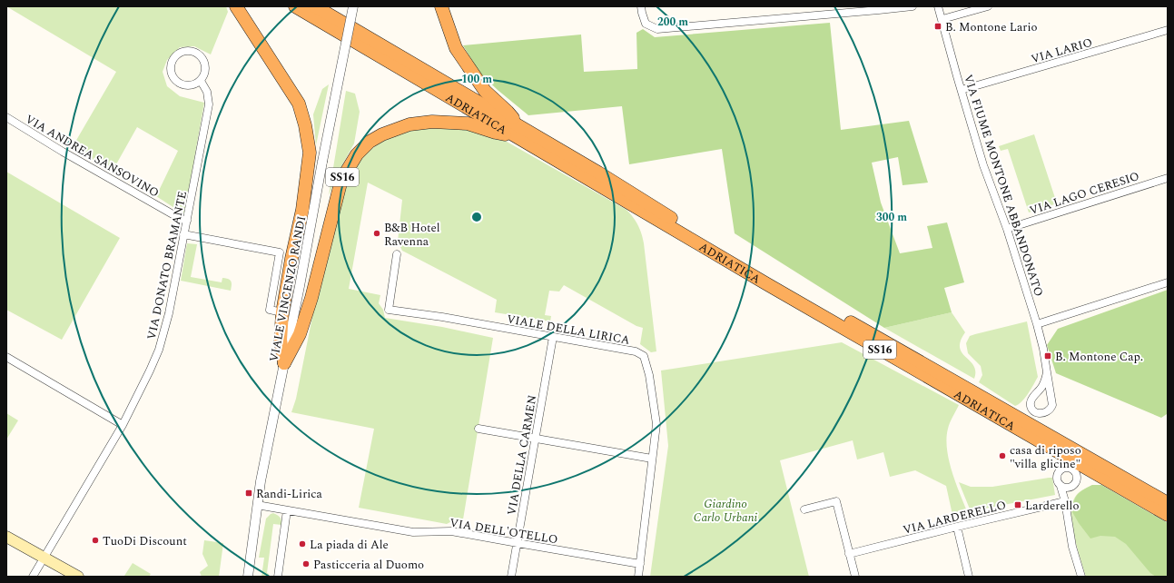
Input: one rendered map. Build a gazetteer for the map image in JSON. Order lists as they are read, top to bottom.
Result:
{
  "streets": {
    "highway": ["ADRIATICA", "SS16"],
    "street": [
      "VIA LARIO",
      "VIA ANDREA SANSOVINO",
      "VIA FIUME MONTONE ABBANDONATO",
      "VIA LAGO CERESIO",
      "VIA DONATO BRAMANTE",
      "VIALE VINCENZO RANDI",
      "VIALE DELLA LIRICA",
      "VIA DELLA CARMEN",
      "VIA LARDERELLO",
      "VIA DELL'OTELLO"
    ]
  },
  "crossings": [
    ["VIA LARIO", "VIA FIUME MONTONE ABBANDONATO"],
    ["ADRIATICA", "SS16"],
    ["VIA ANDREA SANSOVINO", "VIA DONATO BRAMANTE"],
    ["SS16", "VIALE VINCENZO RANDI"],
    ["VIA FIUME MONTONE ABBANDONATO", "VIA LAGO CERESIO"],
    ["VIALE VINCENZO RANDI", "VIA DELL'OTELLO"],
    ["VIALE DELLA LIRICA", "VIA DELLA CARMEN"],
    ["VIALE DELLA LIRICA", "VIA DELL'OTELLO"],
    ["VIA DELLA CARMEN", "VIA DELL'OTELLO"]
  ],
  "parks": ["Giardino Carlo Urbani"],
  "places": {
    "transit": [
      "B. Montone Lario",
      "B. Montone Cap.",
      "Randi-Lirica",
      "Larderello"
    ],
    "other": [
      "B&B Hotel Ravenna",
      "casa di riposo \"villa glicine\"",
      "TuoDi Discount",
      "La piada di Ale",
      "Pasticceria al Duomo"
    ]
  },
  "rings": ["200 m", "100 m", "300 m"]
}
